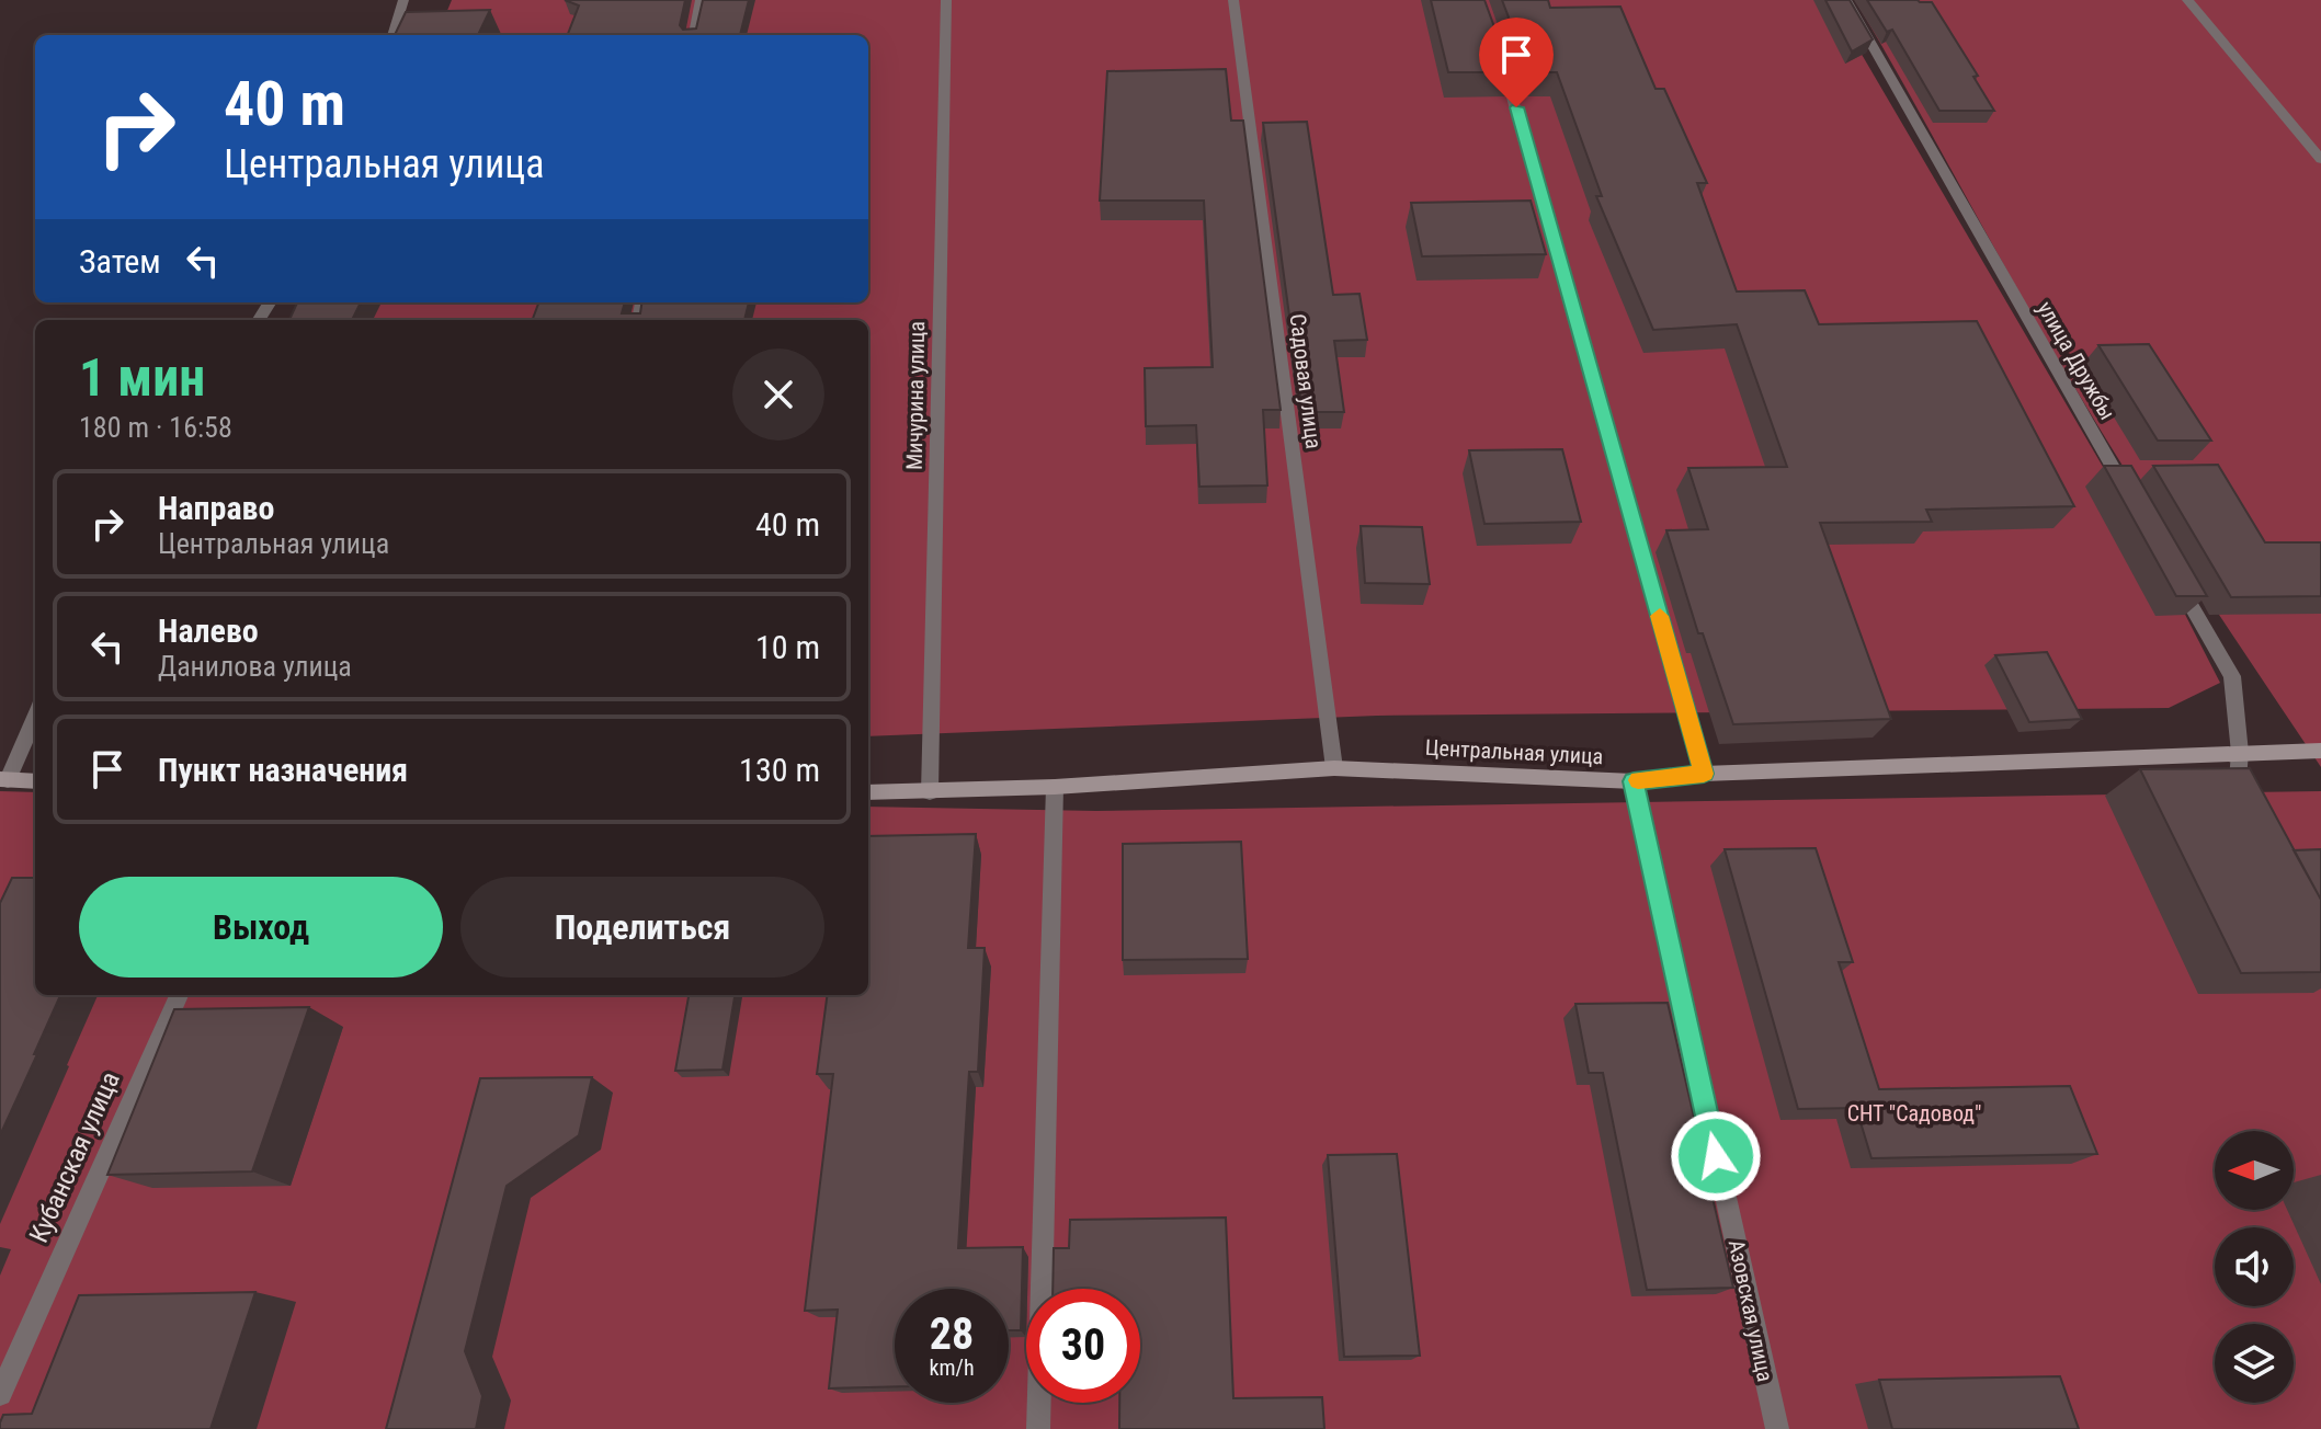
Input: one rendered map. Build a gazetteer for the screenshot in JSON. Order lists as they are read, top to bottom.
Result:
{
  "streets": {
    "street": [
      "улица Дружбы",
      "Садовая улица",
      "Мичурина улица",
      "Центральная улица",
      "Кубанская улица",
      "Азовская улица"
    ]
  },
  "crossings": [
    ["Садовая улица", "Центральная улица"],
    ["Мичурина улица", "Центральная улица"],
    ["Центральная улица", "Азовская улица"]
  ],
  "parks": ["СНТ \"Садовод\""],
  "north": "left",
  "page": {
    "turn": ["40 m", "Центральная улица"],
    "then": "Затем",
    "heading": ["1 мин", "180 m · 16:58"],
    "list": [
      {
        "name": "Направо",
        "note": "Центральная улица",
        "value": "40 m"
      },
      {
        "name": "Налево",
        "note": "Данилова улица",
        "value": "10 m"
      },
      {
        "name": "Пункт назначения",
        "value": "130 m"
      }
    ],
    "buttons": ["Выход", "Поделиться"],
    "speed": "28 km/h",
    "limit": "30"
  }
}
